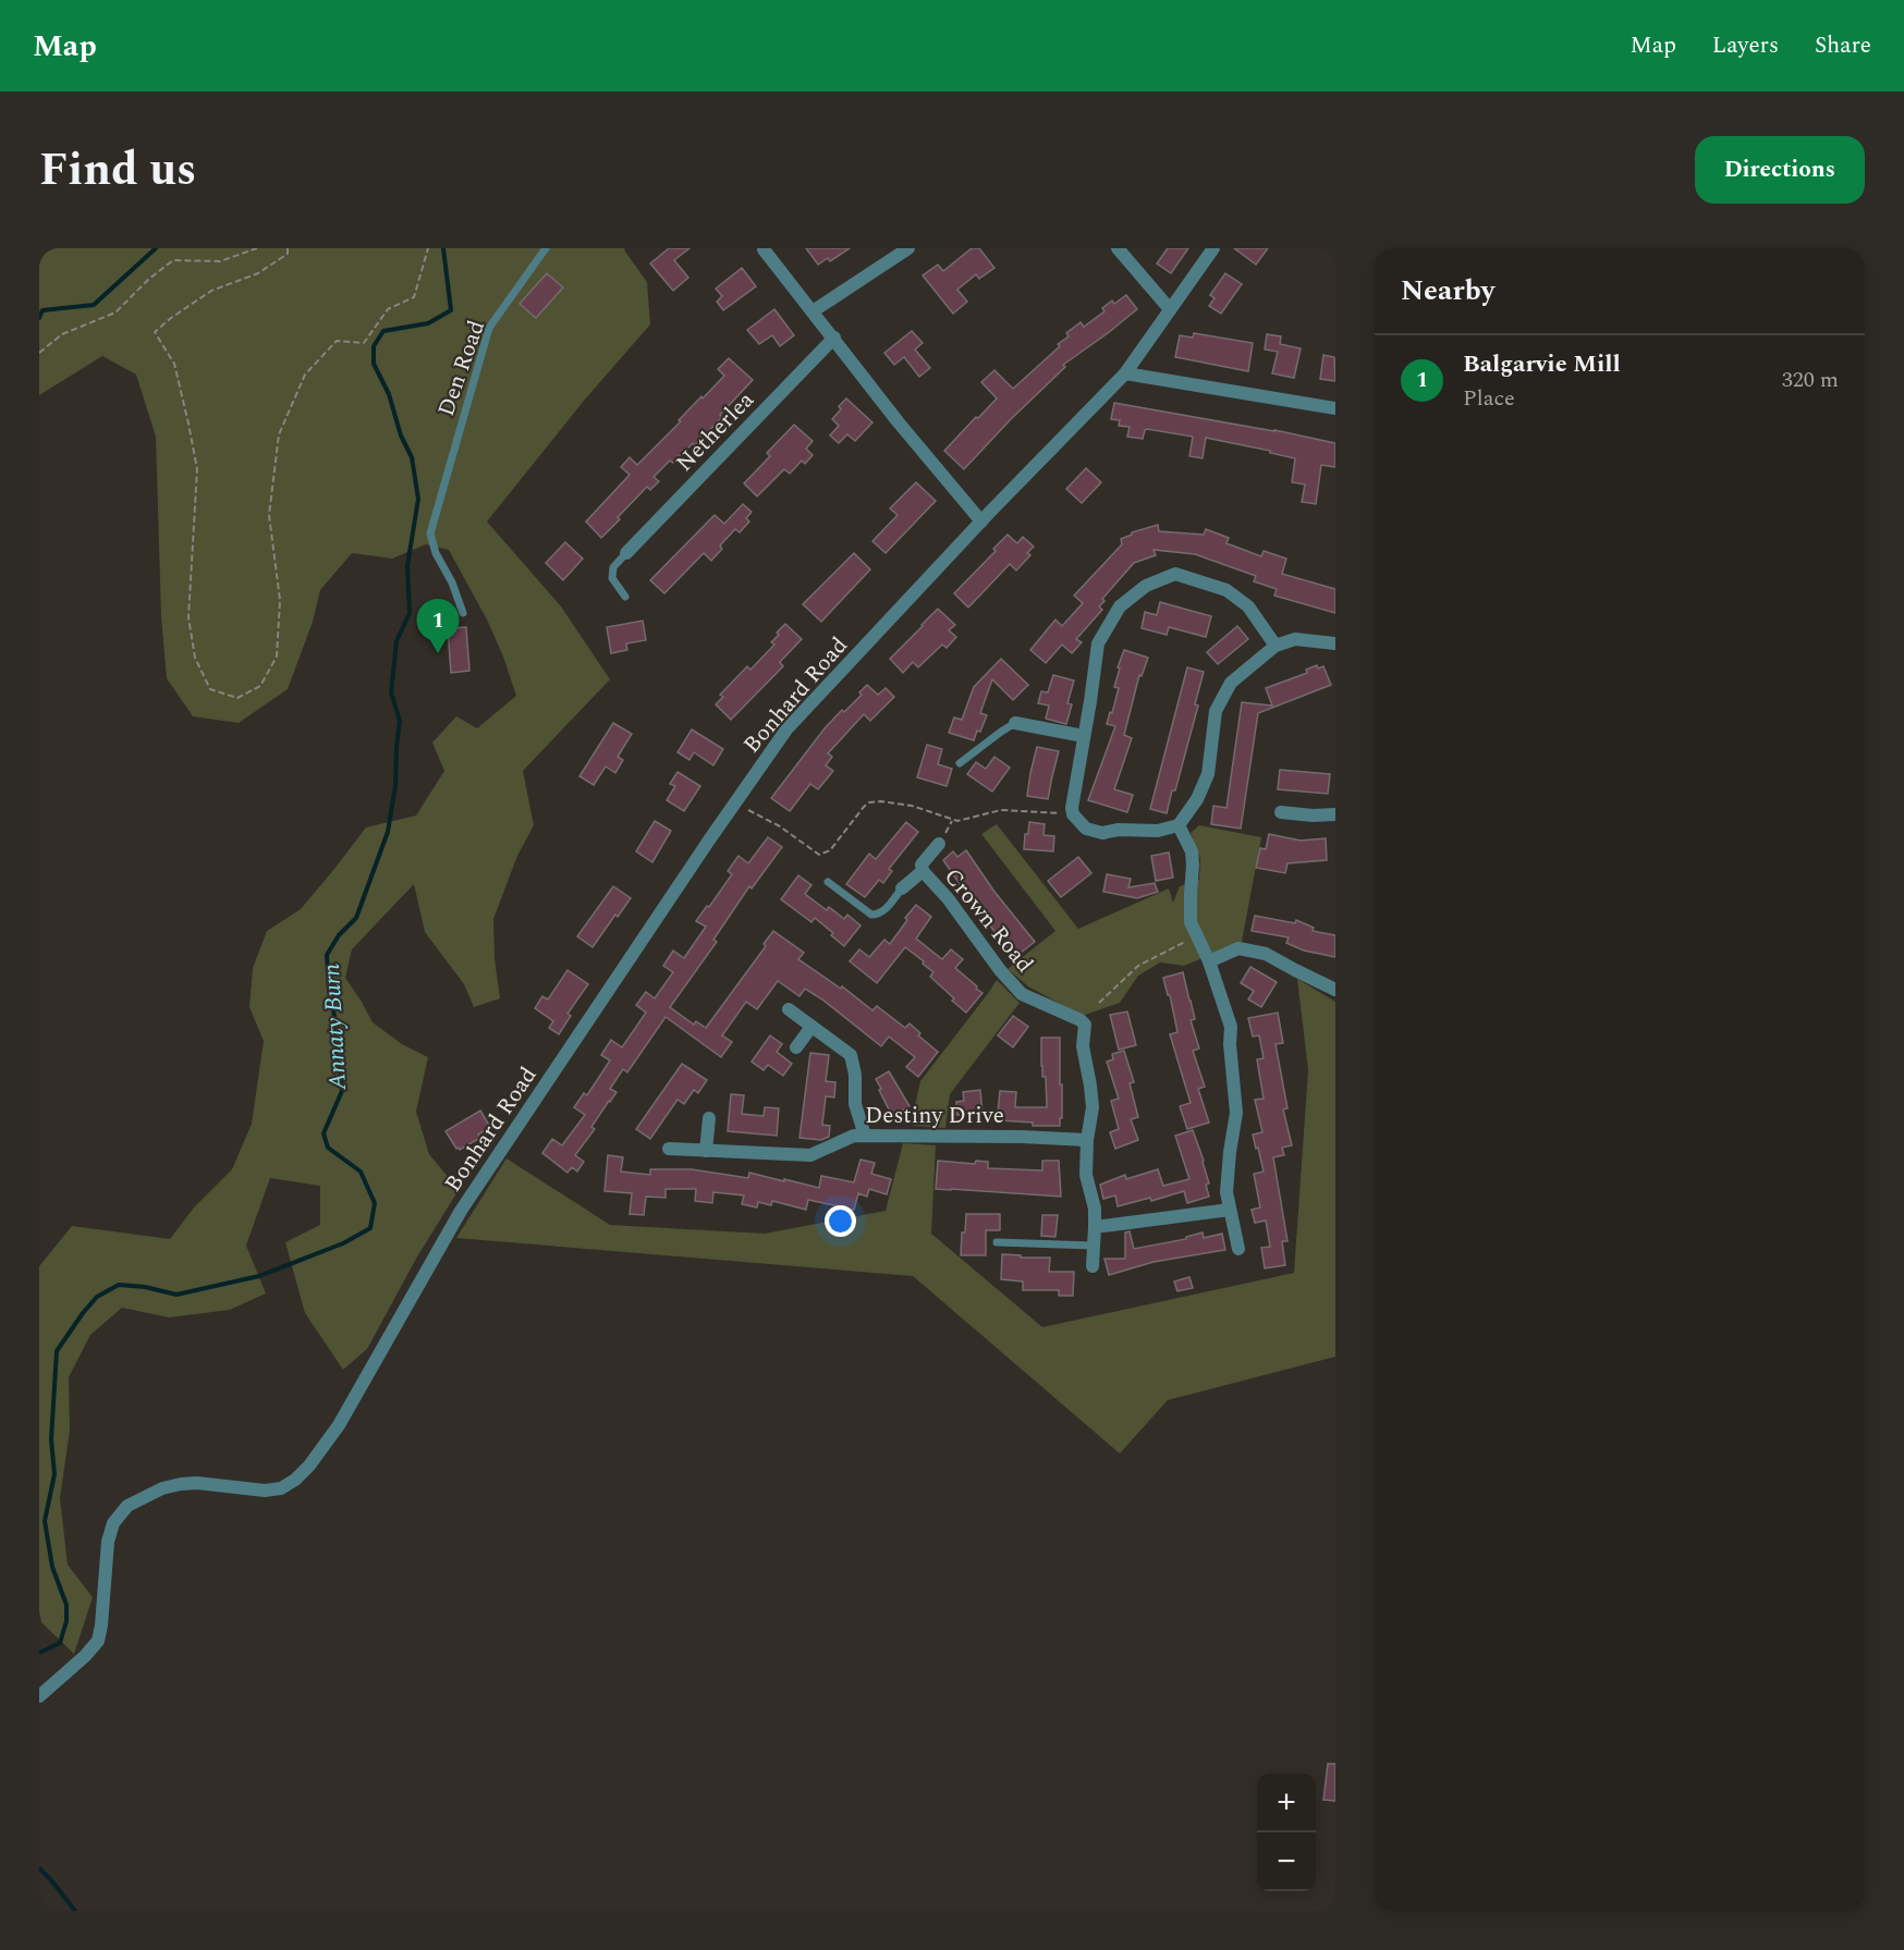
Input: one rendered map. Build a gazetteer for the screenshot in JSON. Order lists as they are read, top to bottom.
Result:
{
  "streets": {
    "street": [
      "Netherlea",
      "Bonhard Road",
      "Crown Road",
      "Destiny Drive"
    ],
    "lane": ["Den Road"]
  },
  "crossings": [
    ["Crown Road", "Destiny Drive"]
  ],
  "water": ["Annaty Burn"],
  "page": {
    "header": "Map",
    "nav": ["Map", "Layers", "Share"],
    "title": "Find us",
    "buttons": "Directions",
    "heading": "Nearby",
    "list": [
      {
        "mark": "1",
        "name": "Balgarvie Mill",
        "note": "Place",
        "value": "320 m"
      }
    ],
    "pins": "1",
    "map_buttons": ["+", "−"]
  }
}
